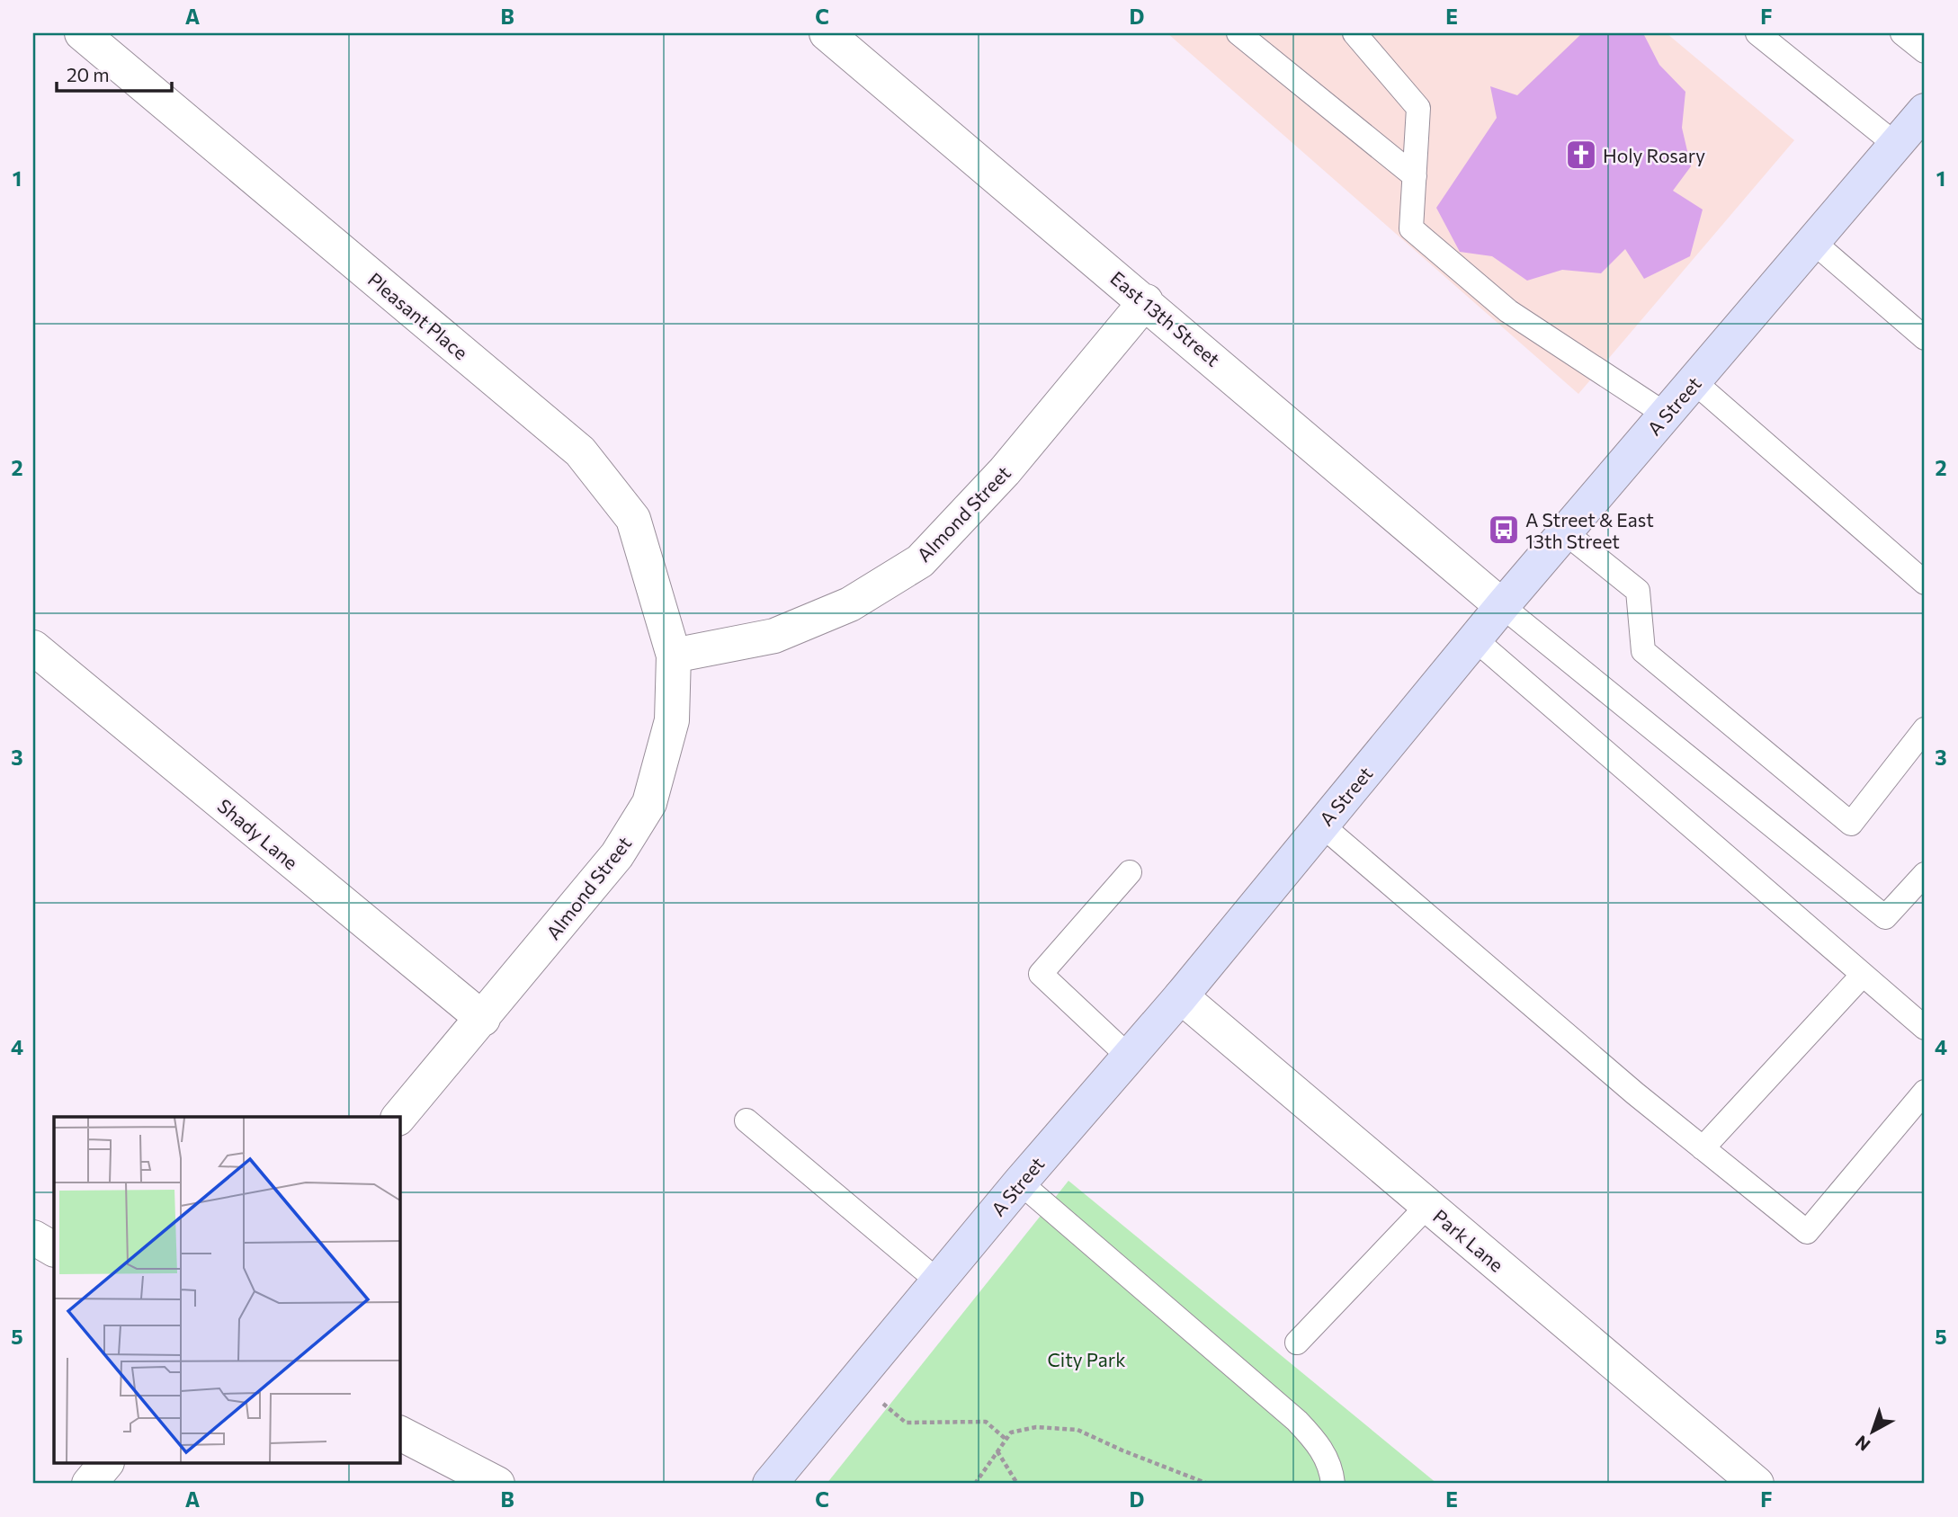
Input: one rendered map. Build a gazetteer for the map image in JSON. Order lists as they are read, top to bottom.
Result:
{
  "streets": {
    "main road": ["A Street"],
    "street": [
      "Pleasant Place",
      "East 13th Street",
      "Almond Street",
      "Shady Lane",
      "Park Lane"
    ]
  },
  "crossings": [
    ["Pleasant Place", "Almond Street"],
    ["East 13th Street", "A Street"],
    ["East 13th Street", "Almond Street"],
    ["A Street", "Park Lane"],
    ["Almond Street", "Shady Lane"]
  ],
  "parks": ["City Park"],
  "places": {
    "church": ["Holy Rosary"],
    "bus stop": ["A Street & East 13th Street"]
  },
  "scale_bar": "20 m",
  "north": "bottom left",
  "grid": {
    "columns": [
      "A",
      "B",
      "C",
      "D",
      "E",
      "F"
    ],
    "rows": [
      "1",
      "2",
      "3",
      "4",
      "5"
    ]
  }
}
